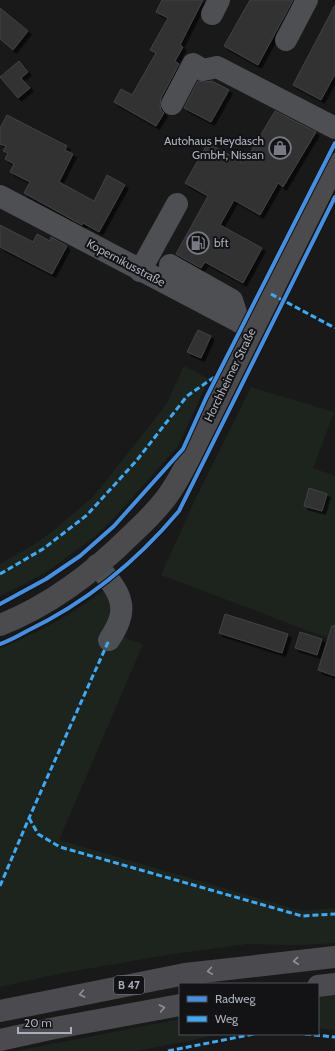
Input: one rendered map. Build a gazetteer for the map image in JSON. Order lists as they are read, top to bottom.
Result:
{
  "streets": {
    "highway": ["B 47"],
    "main road": ["Horchheimer Straße"],
    "lane": ["Kopernikusstraße"]
  },
  "crossings": [
    ["Kopernikusstraße", "Horchheimer Straße"]
  ],
  "places": {
    "shop": ["Autohaus Heydasch GmbH, Nissan"],
    "fuel station": ["bft"]
  },
  "legend": ["Radweg", "Weg"],
  "scale_bar": "20 m"
}
